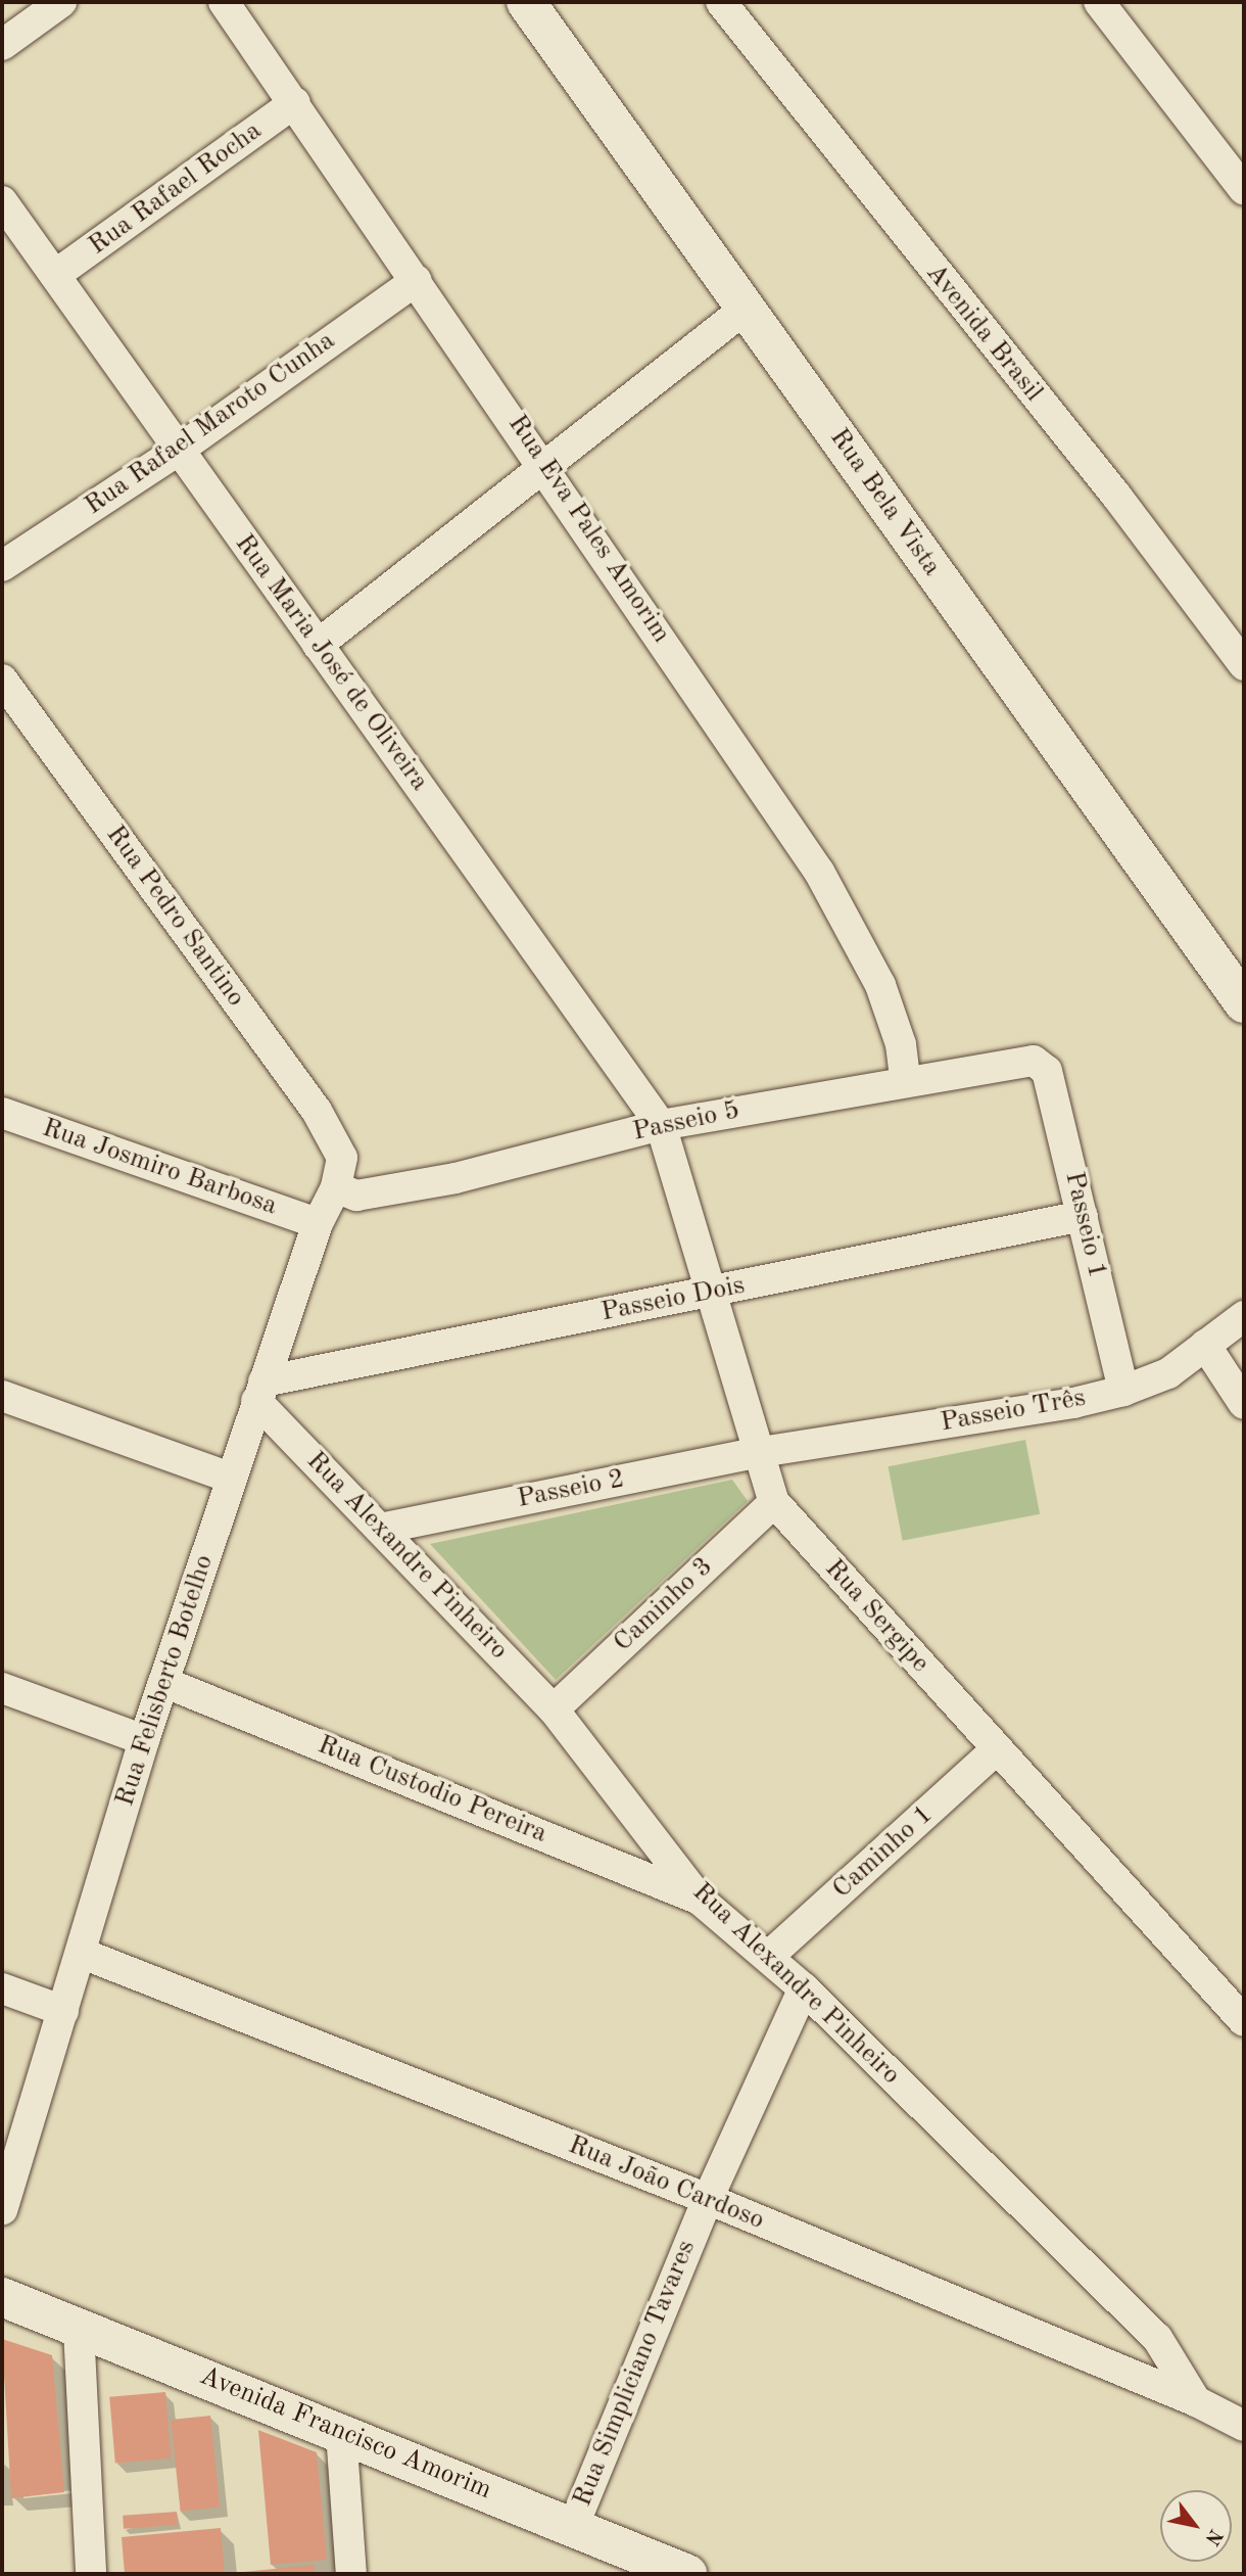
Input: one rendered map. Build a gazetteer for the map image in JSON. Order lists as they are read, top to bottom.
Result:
{
  "streets": {
    "street": [
      "Rua Rafael Rocha",
      "Avenida Brasil",
      "Rua Rafael Maroto Cunha",
      "Rua Bela Vista",
      "Rua Eva Pales Amorim",
      "Rua Maria José de Oliveira",
      "Rua Pedro Santino",
      "Passeio 5",
      "Rua Josmiro Barbosa",
      "Passeio 1",
      "Passeio Dois",
      "Passeio Três",
      "Passeio 2",
      "Rua Alexandre Pinheiro",
      "Caminho 3",
      "Rua Sergipe",
      "Rua Felisberto Botelho",
      "Rua Custodio Pereira",
      "Caminho 1",
      "Rua João Cardoso",
      "Rua Simpliciano Tavares",
      "Avenida Francisco Amorim"
    ]
  },
  "crossings": [
    ["Rua Rafael Rocha", "Rua Eva Pales Amorim"],
    ["Rua Rafael Rocha", "Rua Maria José de Oliveira"],
    ["Rua Rafael Maroto Cunha", "Rua Eva Pales Amorim"],
    ["Rua Rafael Maroto Cunha", "Rua Maria José de Oliveira"],
    ["Rua Eva Pales Amorim", "Passeio 5"],
    ["Rua Maria José de Oliveira", "Passeio 5"],
    ["Rua Maria José de Oliveira", "Rua Sergipe"],
    ["Rua Pedro Santino", "Passeio 5"],
    ["Rua Pedro Santino", "Rua Felisberto Botelho"],
    ["Passeio 5", "Passeio 1"],
    ["Passeio 5", "Rua Sergipe"],
    ["Passeio 5", "Rua Felisberto Botelho"],
    ["Rua Josmiro Barbosa", "Rua Felisberto Botelho"],
    ["Passeio 1", "Passeio Dois"],
    ["Passeio 1", "Passeio Três"],
    ["Passeio Dois", "Rua Alexandre Pinheiro"],
    ["Passeio Dois", "Rua Sergipe"],
    ["Passeio Dois", "Rua Felisberto Botelho"],
    ["Passeio Três", "Passeio 2"],
    ["Passeio Três", "Rua Sergipe"],
    ["Passeio 2", "Rua Alexandre Pinheiro"],
    ["Passeio 2", "Rua Sergipe"],
    ["Rua Alexandre Pinheiro", "Caminho 3"],
    ["Rua Alexandre Pinheiro", "Rua Felisberto Botelho"],
    ["Rua Alexandre Pinheiro", "Rua Custodio Pereira"],
    ["Rua Alexandre Pinheiro", "Caminho 1"],
    ["Rua Alexandre Pinheiro", "Rua João Cardoso"],
    ["Rua Alexandre Pinheiro", "Rua Simpliciano Tavares"],
    ["Caminho 3", "Rua Sergipe"],
    ["Rua Sergipe", "Caminho 1"],
    ["Rua Felisberto Botelho", "Rua Custodio Pereira"],
    ["Rua Felisberto Botelho", "Rua João Cardoso"],
    ["Rua João Cardoso", "Rua Simpliciano Tavares"],
    ["Rua Simpliciano Tavares", "Avenida Francisco Amorim"]
  ],
  "north": "bottom right"
}
